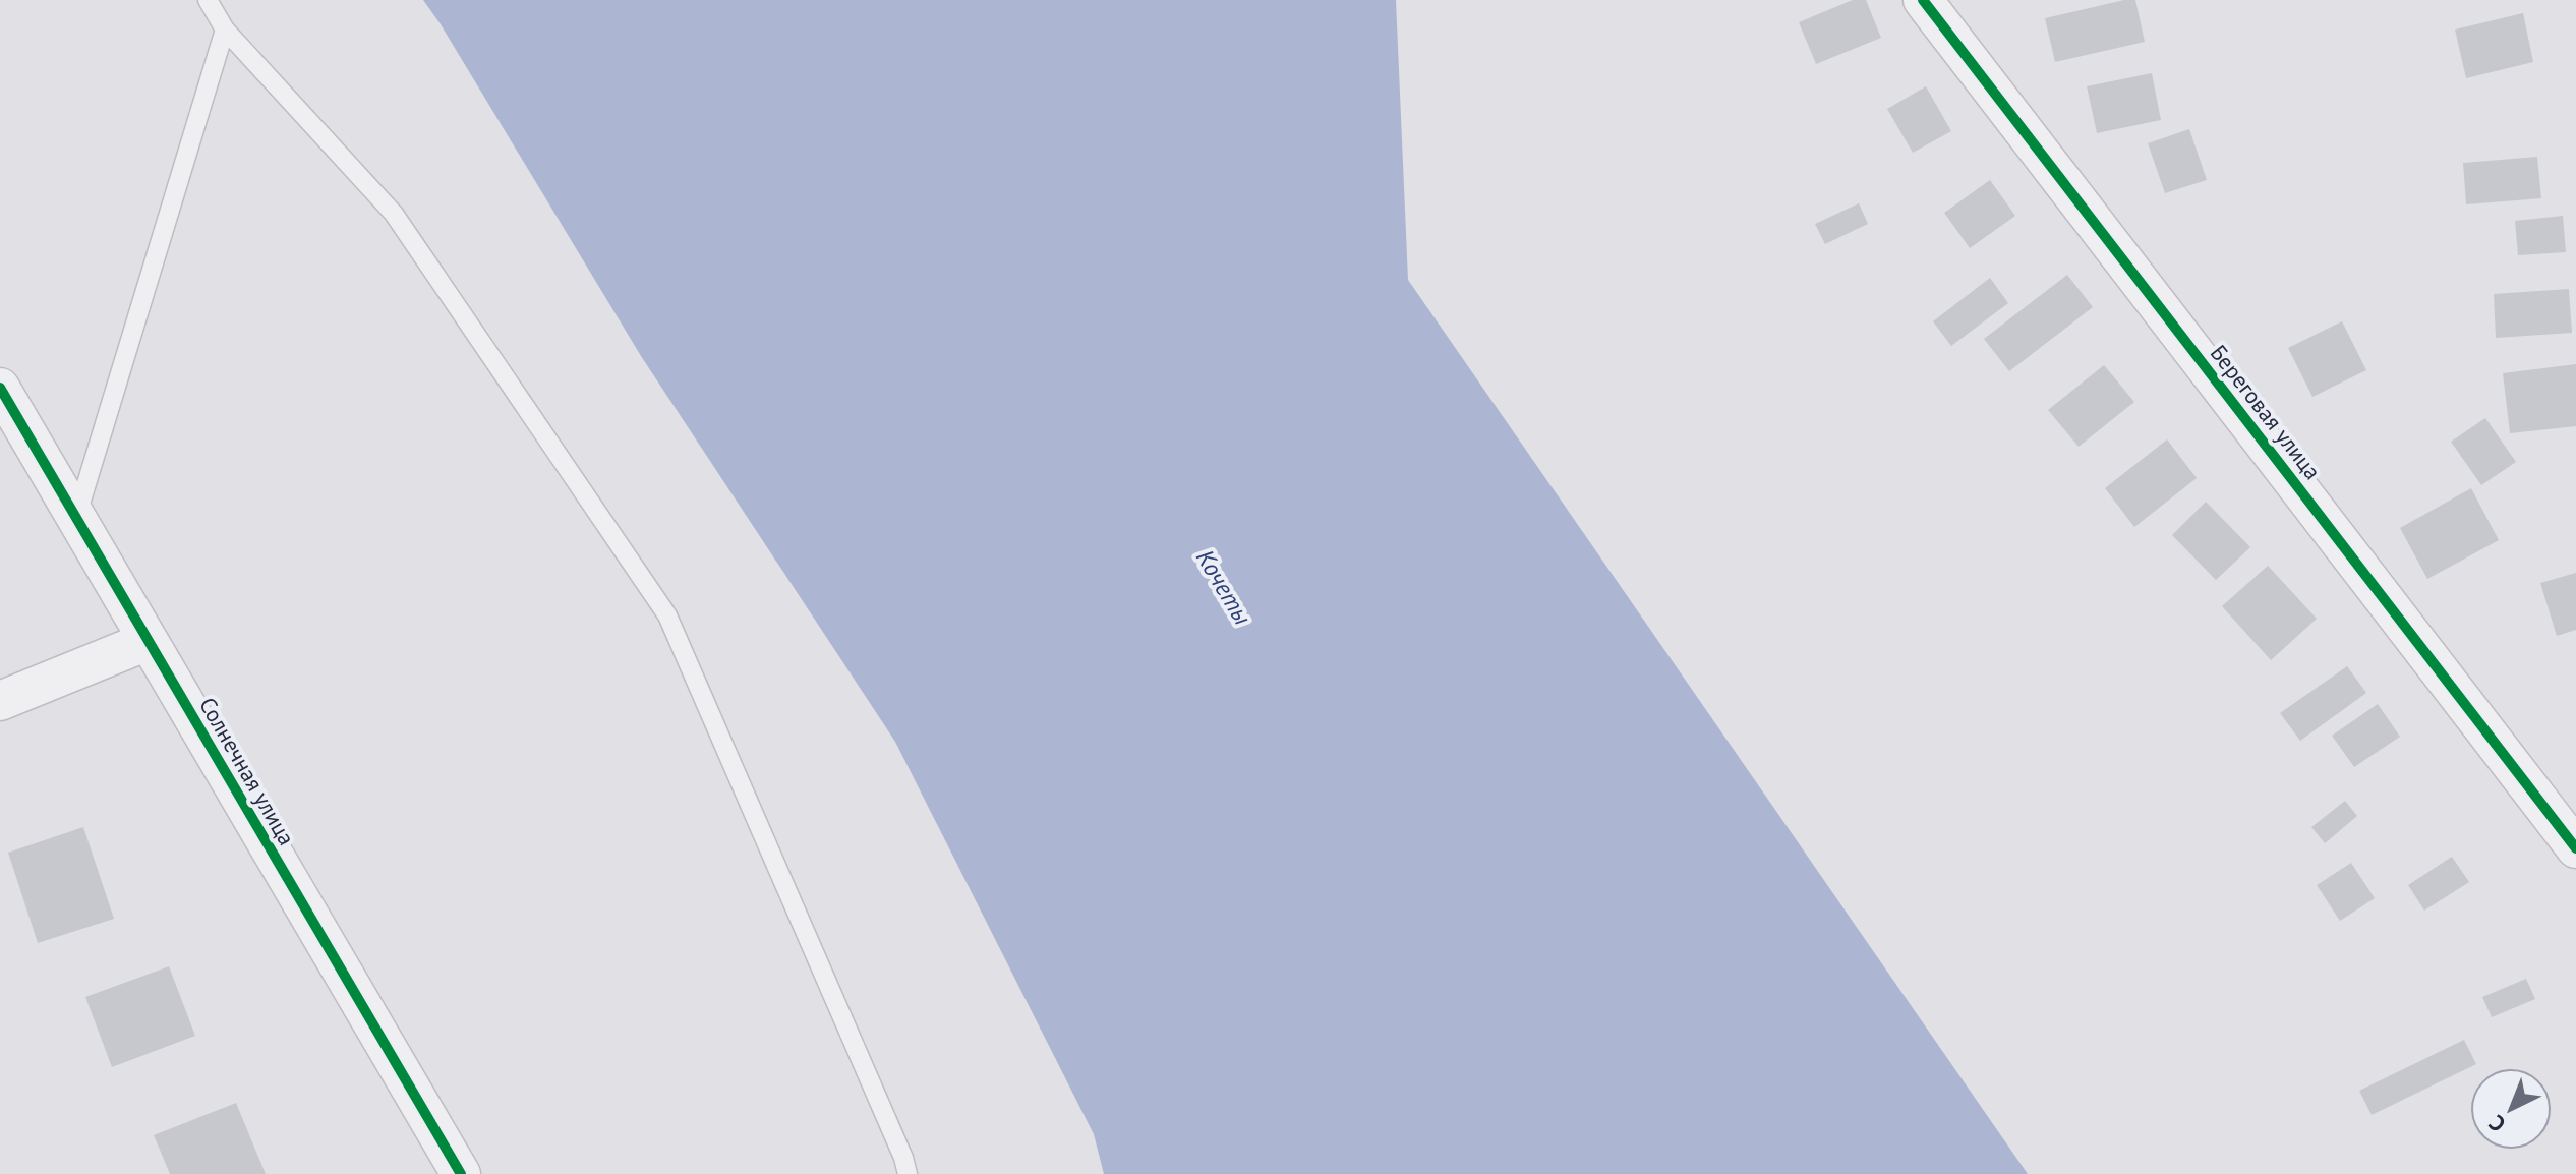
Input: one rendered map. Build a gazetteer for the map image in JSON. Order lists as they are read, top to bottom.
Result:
{
  "streets": {
    "street": ["Береговая улица", "Солнечная улица"]
  },
  "water": ["Кочеты"],
  "north": "bottom left"
}
